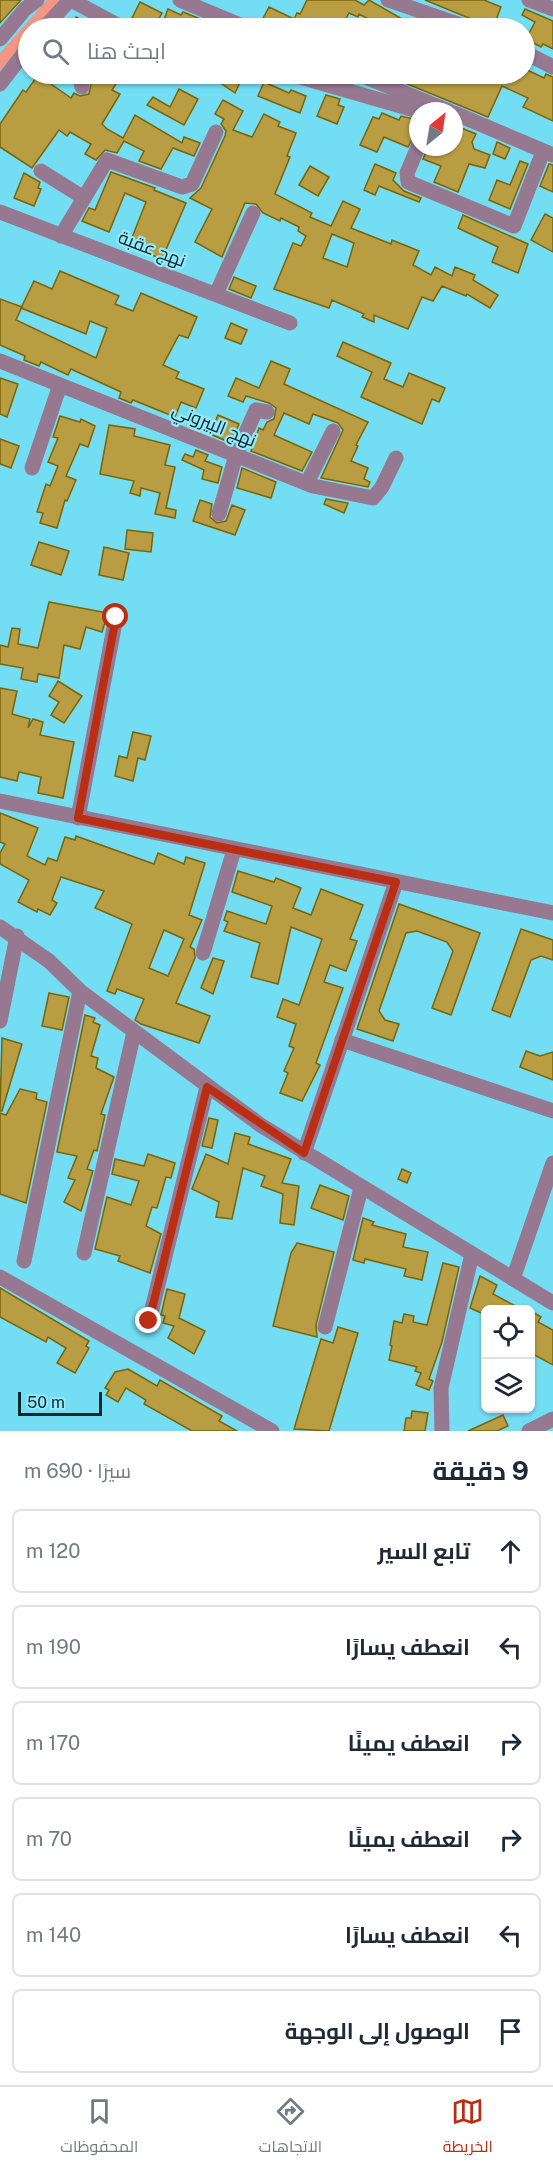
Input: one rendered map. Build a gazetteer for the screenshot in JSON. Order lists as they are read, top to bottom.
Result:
{
  "streets": {
    "street": ["نهج عقبة", "نهج البيروني"]
  },
  "scale_bar": "50 m",
  "north": "top right",
  "page": {
    "search": "ابحث هنا",
    "scale": "50 m",
    "heading": ["9 دقيقة", "سيرًا · 690 m"],
    "list": [
      ["تابع السير", "120 m"],
      ["انعطف يسارًا", "190 m"],
      ["انعطف يمينًا", "170 m"],
      ["انعطف يمينًا", "70 m"],
      ["انعطف يسارًا", "140 m"],
      "الوصول إلى الوجهة"
    ],
    "nav": ["الخريطة", "الاتجاهات", "المحفوظات"]
  }
}
